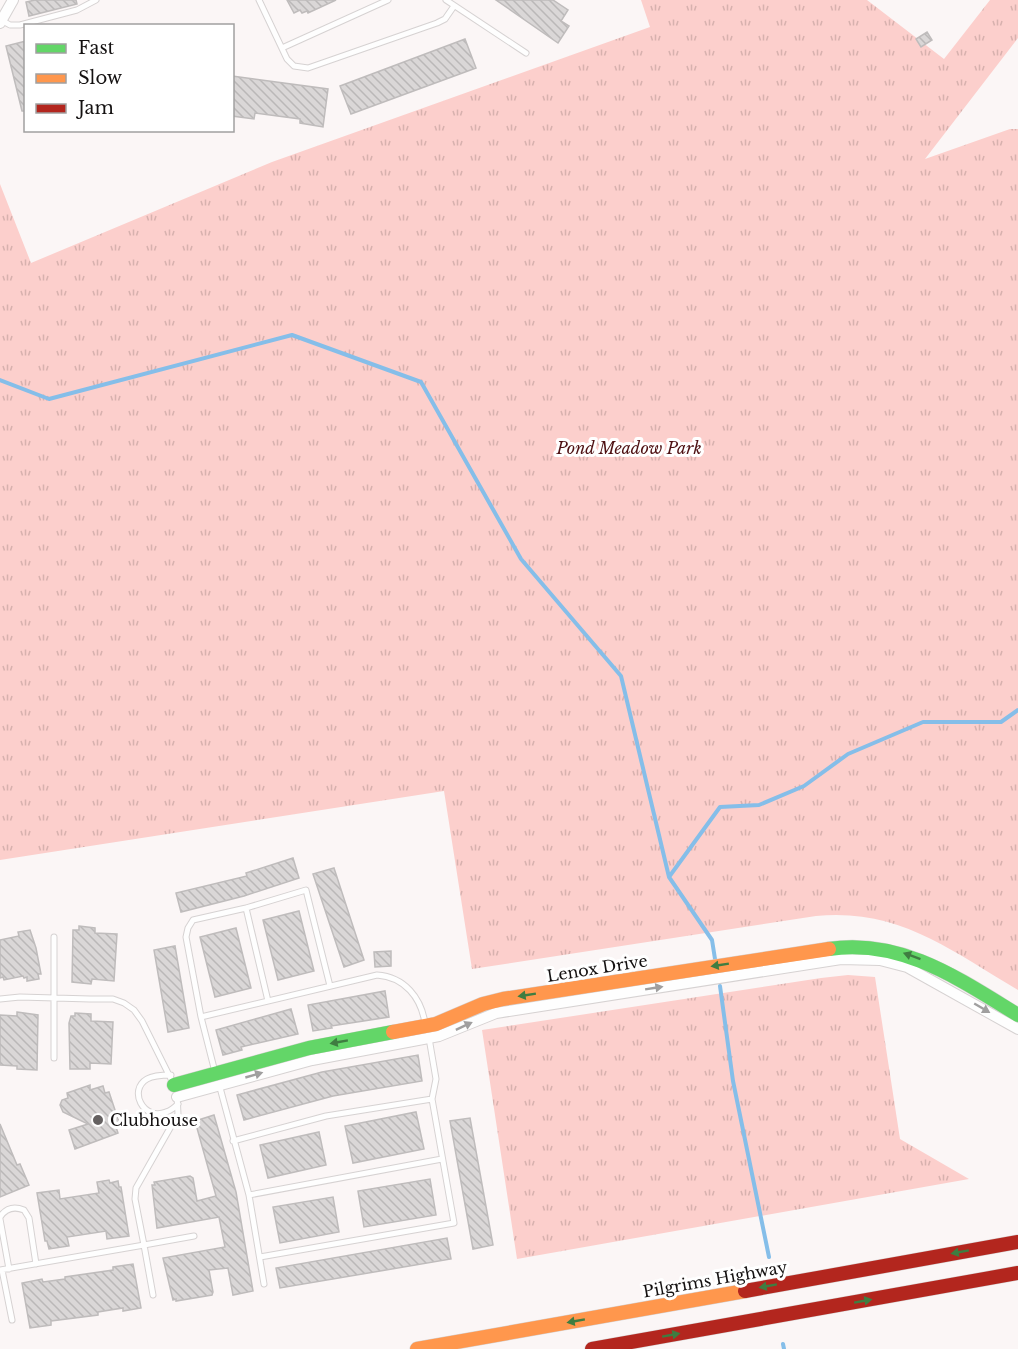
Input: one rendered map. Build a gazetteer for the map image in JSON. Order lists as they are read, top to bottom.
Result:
{
  "streets": {
    "main road": ["Lenox Drive", "Pilgrims Highway"]
  },
  "parks": ["Pond Meadow Park"],
  "places": ["Clubhouse"],
  "legend": ["Fast", "Slow", "Jam"]
}
